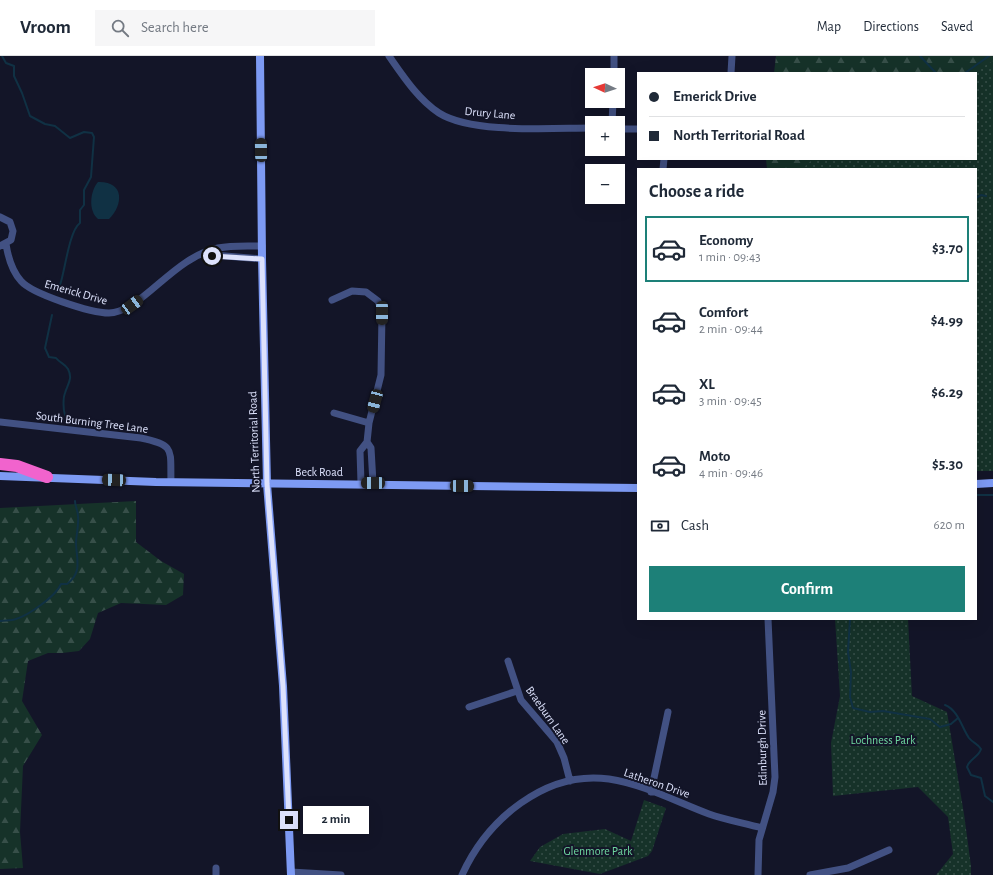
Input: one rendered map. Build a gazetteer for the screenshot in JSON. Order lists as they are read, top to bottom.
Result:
{
  "streets": {
    "main road": ["North Territorial Road", "Beck Road"],
    "street": [
      "Drury Lane",
      "Emerick Drive",
      "South Burning Tree Lane",
      "Braeburn Lane",
      "Edinburgh Drive",
      "Latheron Drive"
    ]
  },
  "crossings": [
    ["Emerick Drive", "North Territorial Road"],
    ["South Burning Tree Lane", "Beck Road"],
    ["North Territorial Road", "Beck Road"],
    ["Braeburn Lane", "Latheron Drive"],
    ["Edinburgh Drive", "Latheron Drive"]
  ],
  "parks": ["Lochness Park", "Glenmore Park"],
  "north": "left",
  "page": {
    "header": "Vroom",
    "search": "Search here",
    "nav": ["Map", "Directions", "Saved"],
    "map_buttons": ["+", "−"],
    "banner": ["Emerick Drive", "North Territorial Road"],
    "heading": "Choose a ride",
    "list": [
      {
        "name": "Economy",
        "note": "1 min · 09:43",
        "value": "$3.70"
      },
      {
        "name": "Comfort",
        "note": "2 min · 09:44",
        "value": "$4.99"
      },
      {
        "name": "XL",
        "note": "3 min · 09:45",
        "value": "$6.29"
      },
      {
        "name": "Moto",
        "note": "4 min · 09:46",
        "value": "$5.30"
      }
    ],
    "pay": ["Cash", "620 m"],
    "buttons": "Confirm",
    "bubble": "2 min"
  }
}
